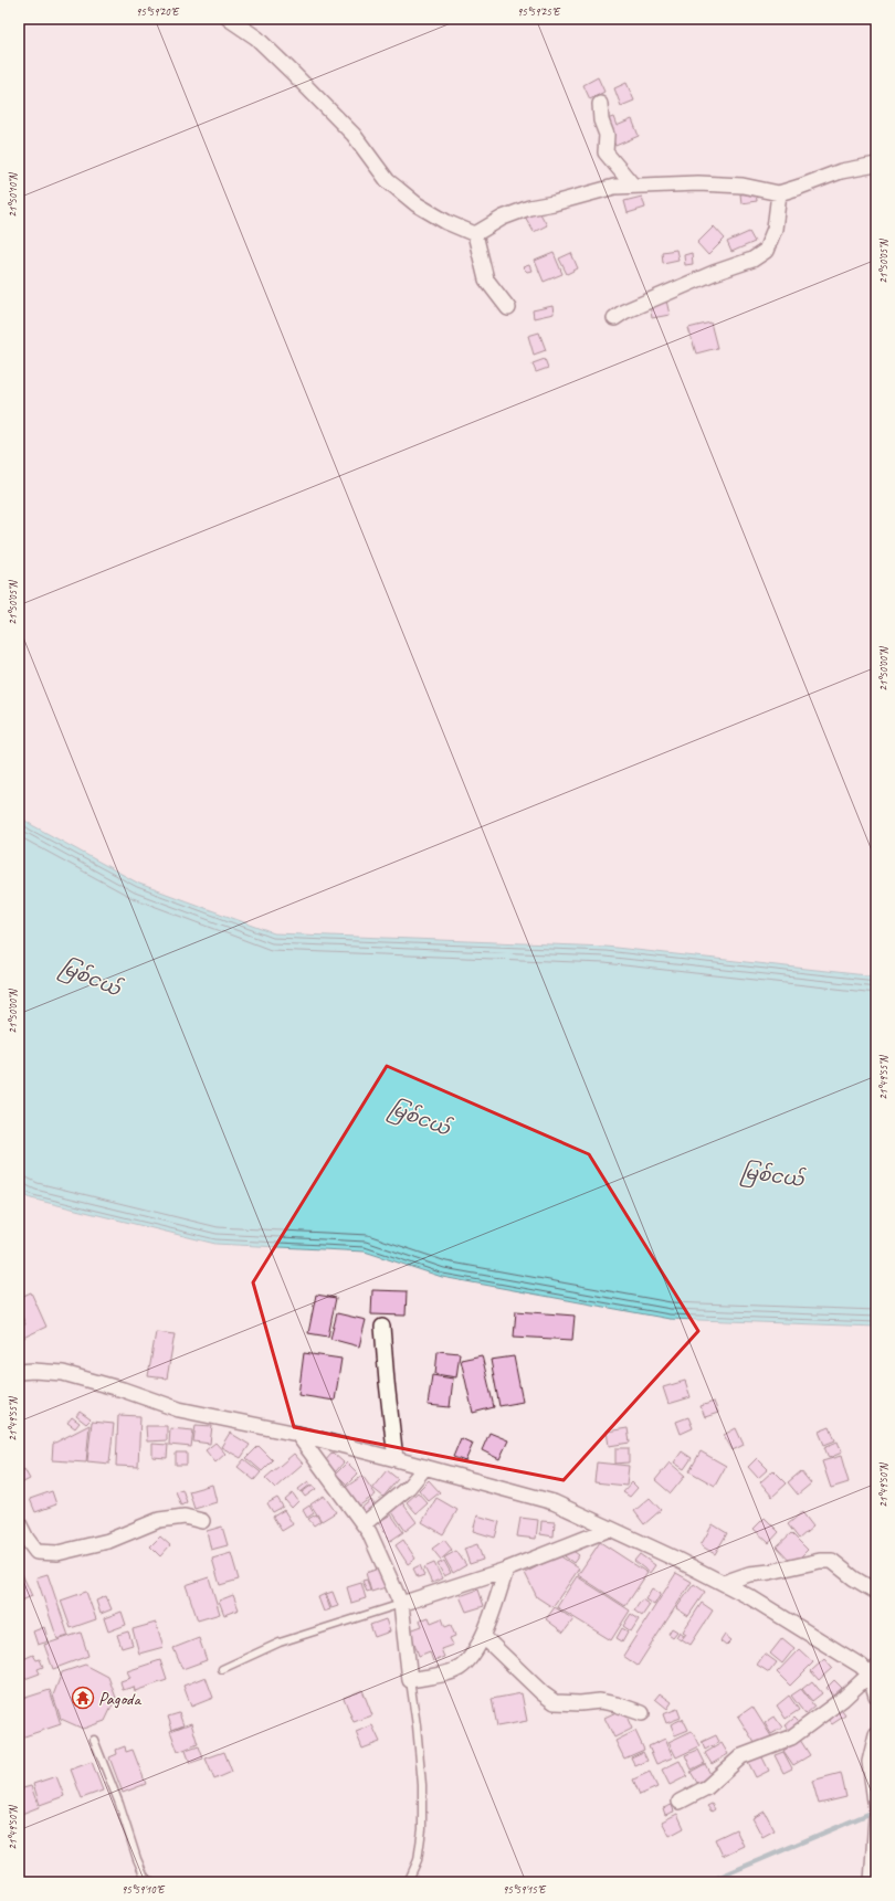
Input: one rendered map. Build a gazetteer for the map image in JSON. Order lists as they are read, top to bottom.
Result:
{
  "water": ["မြစ်ငယ်"],
  "places": {
    "temple": ["Pagoda"]
  },
  "coordinates": [
    "95°59'20\"E",
    "95°59'25\"E",
    "21°50'10\"N",
    "21°50'05\"N",
    "21°50'00\"N",
    "21°49'55\"N",
    "21°49'50\"N",
    "95°59'10\"E",
    "95°59'15\"E"
  ]
}
